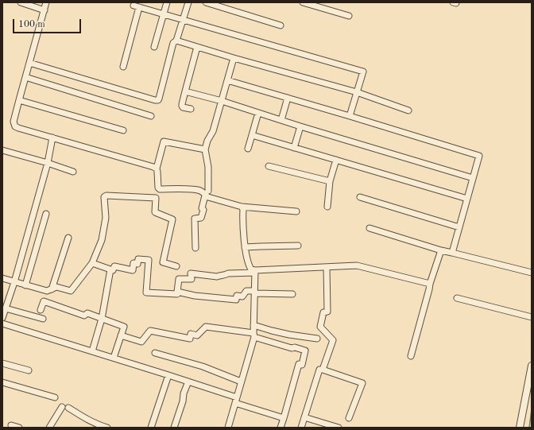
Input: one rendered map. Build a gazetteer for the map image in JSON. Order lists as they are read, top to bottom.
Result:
{
  "scale_bar": "100 m"
}
